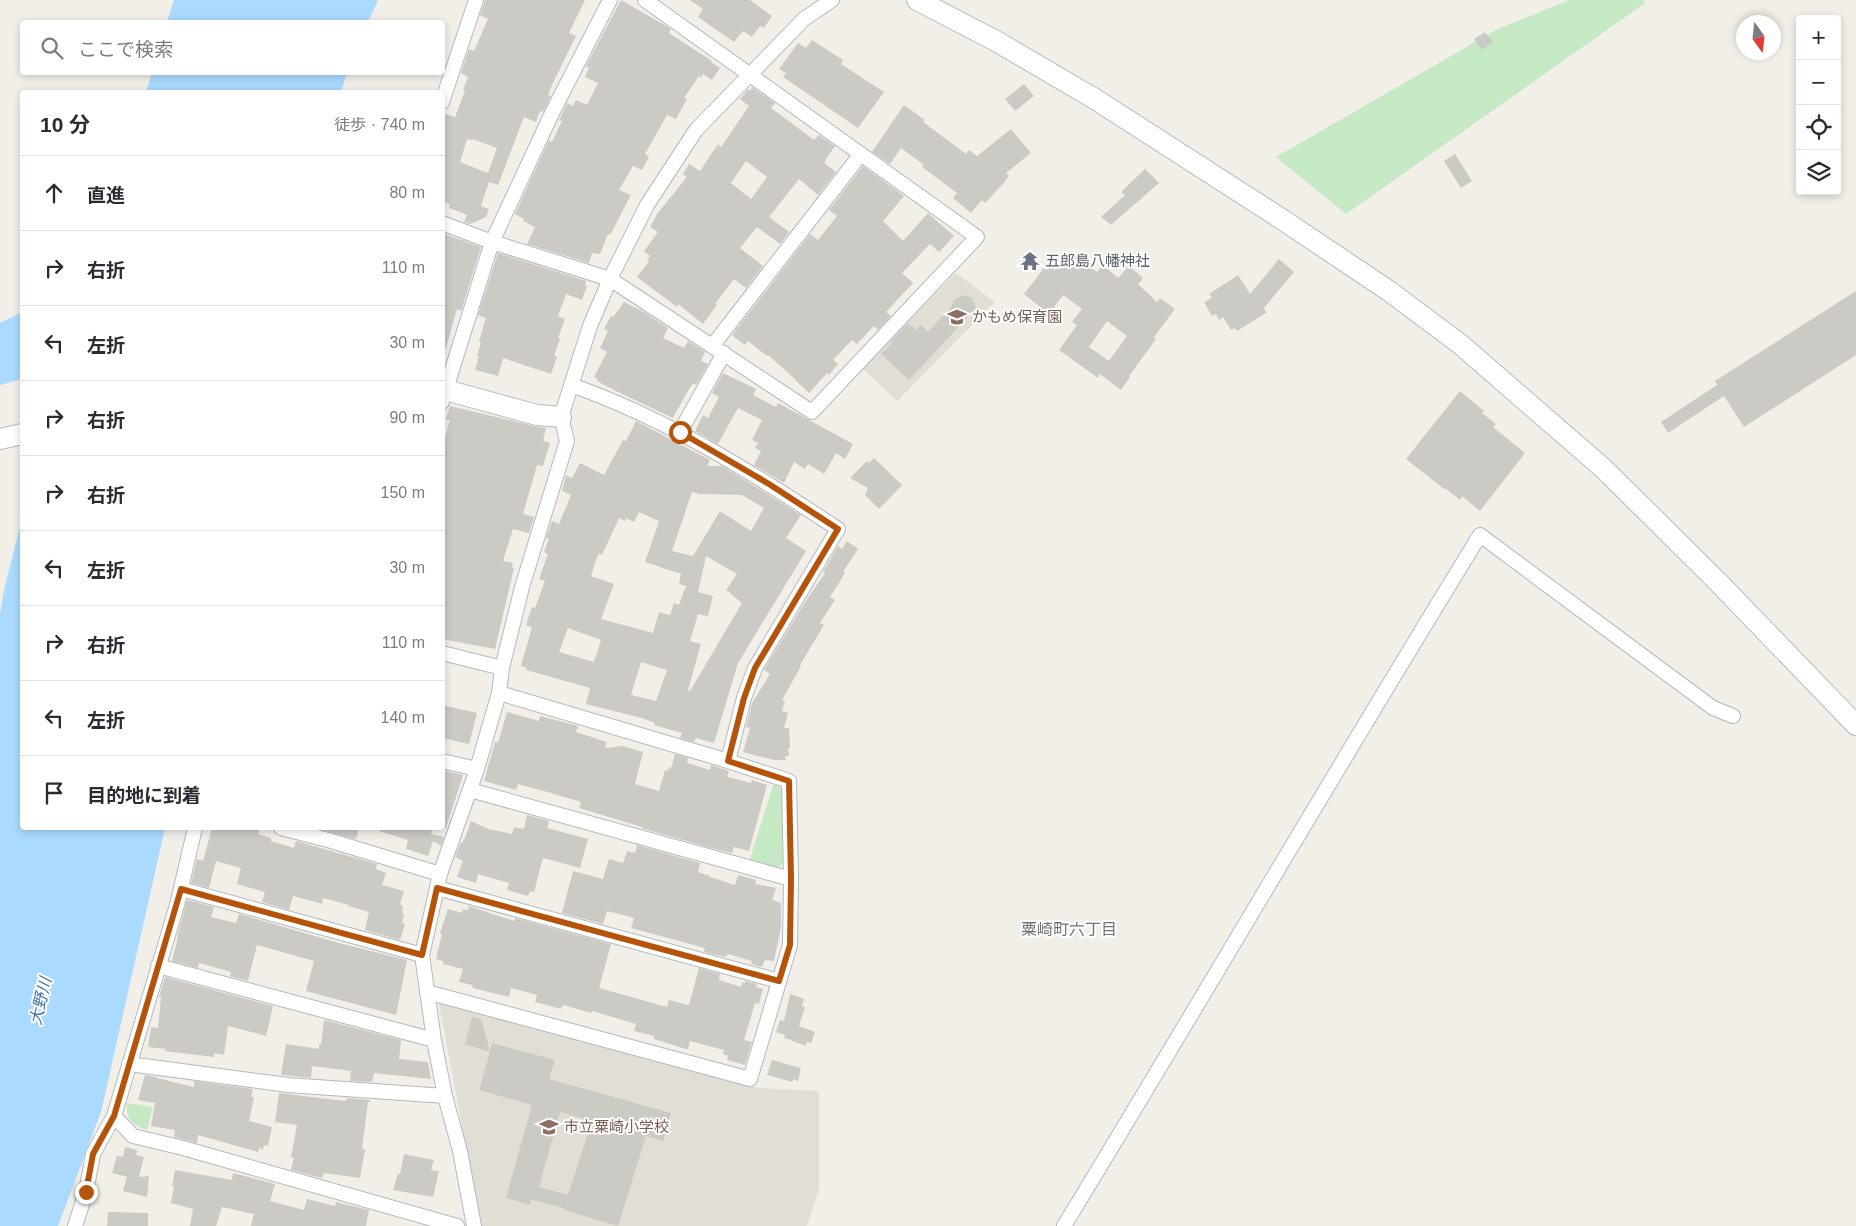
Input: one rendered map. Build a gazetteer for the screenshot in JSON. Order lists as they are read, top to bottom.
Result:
{
  "districts": ["粟崎町六丁目"],
  "water": ["大野川"],
  "places": {
    "temple": ["五郎島八幡神社"],
    "school or university": ["かもめ保育園", "市立粟崎小学校"]
  },
  "north": "bottom",
  "page": {
    "map_buttons": ["+", "−"],
    "search": "ここで検索",
    "heading": ["10 分", "徒歩 · 740 m"],
    "list": [
      ["直進", "80 m"],
      ["右折", "110 m"],
      ["左折", "30 m"],
      ["右折", "90 m"],
      ["右折", "150 m"],
      ["左折", "30 m"],
      ["右折", "110 m"],
      ["左折", "140 m"],
      "目的地に到着"
    ]
  }
}
